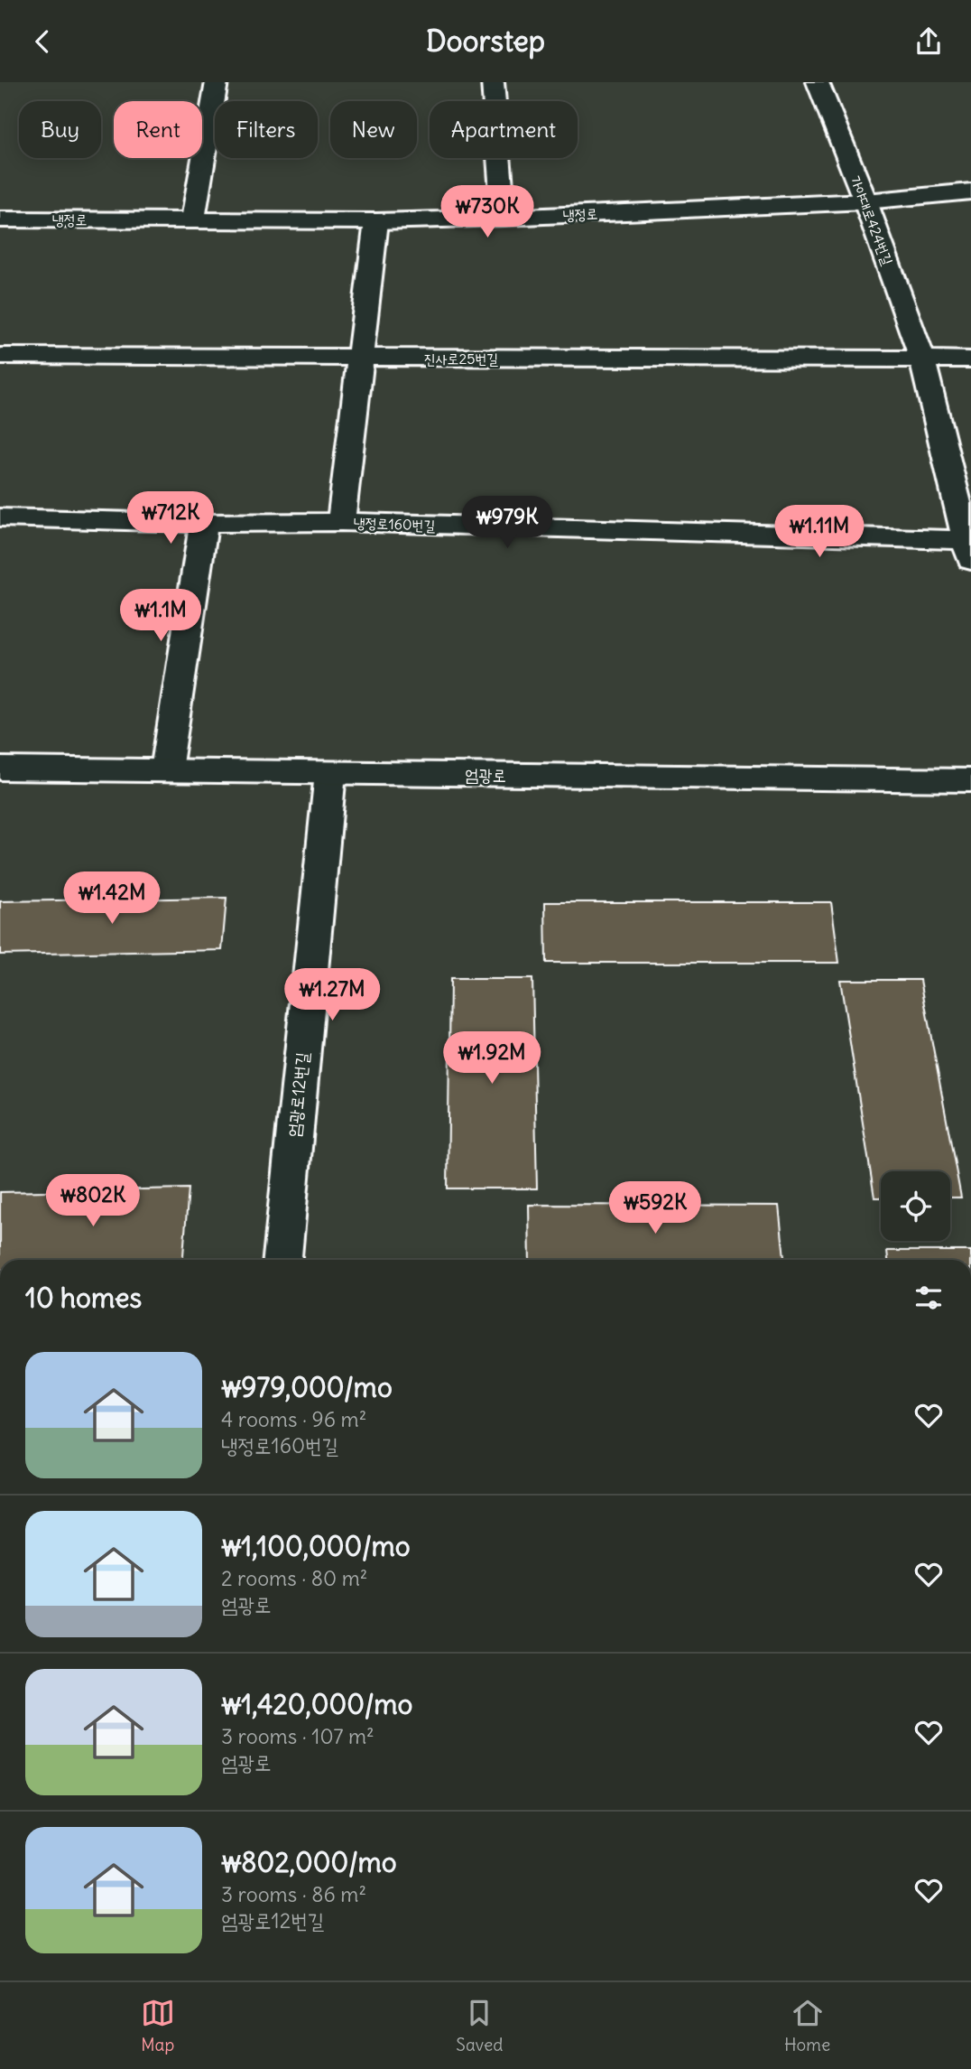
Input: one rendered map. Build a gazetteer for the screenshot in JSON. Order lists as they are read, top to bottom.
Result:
{
  "streets": {
    "street": [
      "냉정로",
      "가야대로424번길",
      "진사로25번길",
      "냉정로160번길",
      "엄광로",
      "엄광로12번길"
    ]
  },
  "crossings": [
    ["냉정로", "가야대로424번길"],
    ["냉정로", "냉정로160번길"],
    ["가야대로424번길", "진사로25번길"],
    ["가야대로424번길", "냉정로160번길"],
    ["진사로25번길", "냉정로160번길"],
    ["엄광로", "엄광로12번길"]
  ],
  "page": {
    "header": "Doorstep",
    "chip": [
      "Buy",
      "Rent",
      "Filters",
      "New",
      "Apartment"
    ],
    "price": [
      "₩730K",
      "₩712K",
      "₩979K",
      "₩1.11M",
      "₩1.1M",
      "₩1.42M",
      "₩1.27M",
      "₩1.92M",
      "₩802K",
      "₩592K"
    ],
    "heading": "10 homes",
    "list": [
      {
        "name": "₩979,000/mo",
        "note": "4 rooms · 96 m² · 냉정로160번길"
      },
      {
        "name": "₩1,100,000/mo",
        "note": "2 rooms · 80 m² · 엄광로"
      },
      {
        "name": "₩1,420,000/mo",
        "note": "3 rooms · 107 m² · 엄광로"
      },
      {
        "name": "₩802,000/mo",
        "note": "3 rooms · 86 m² · 엄광로12번길"
      }
    ],
    "tabs": ["Map", "Saved", "Home"]
  }
}
